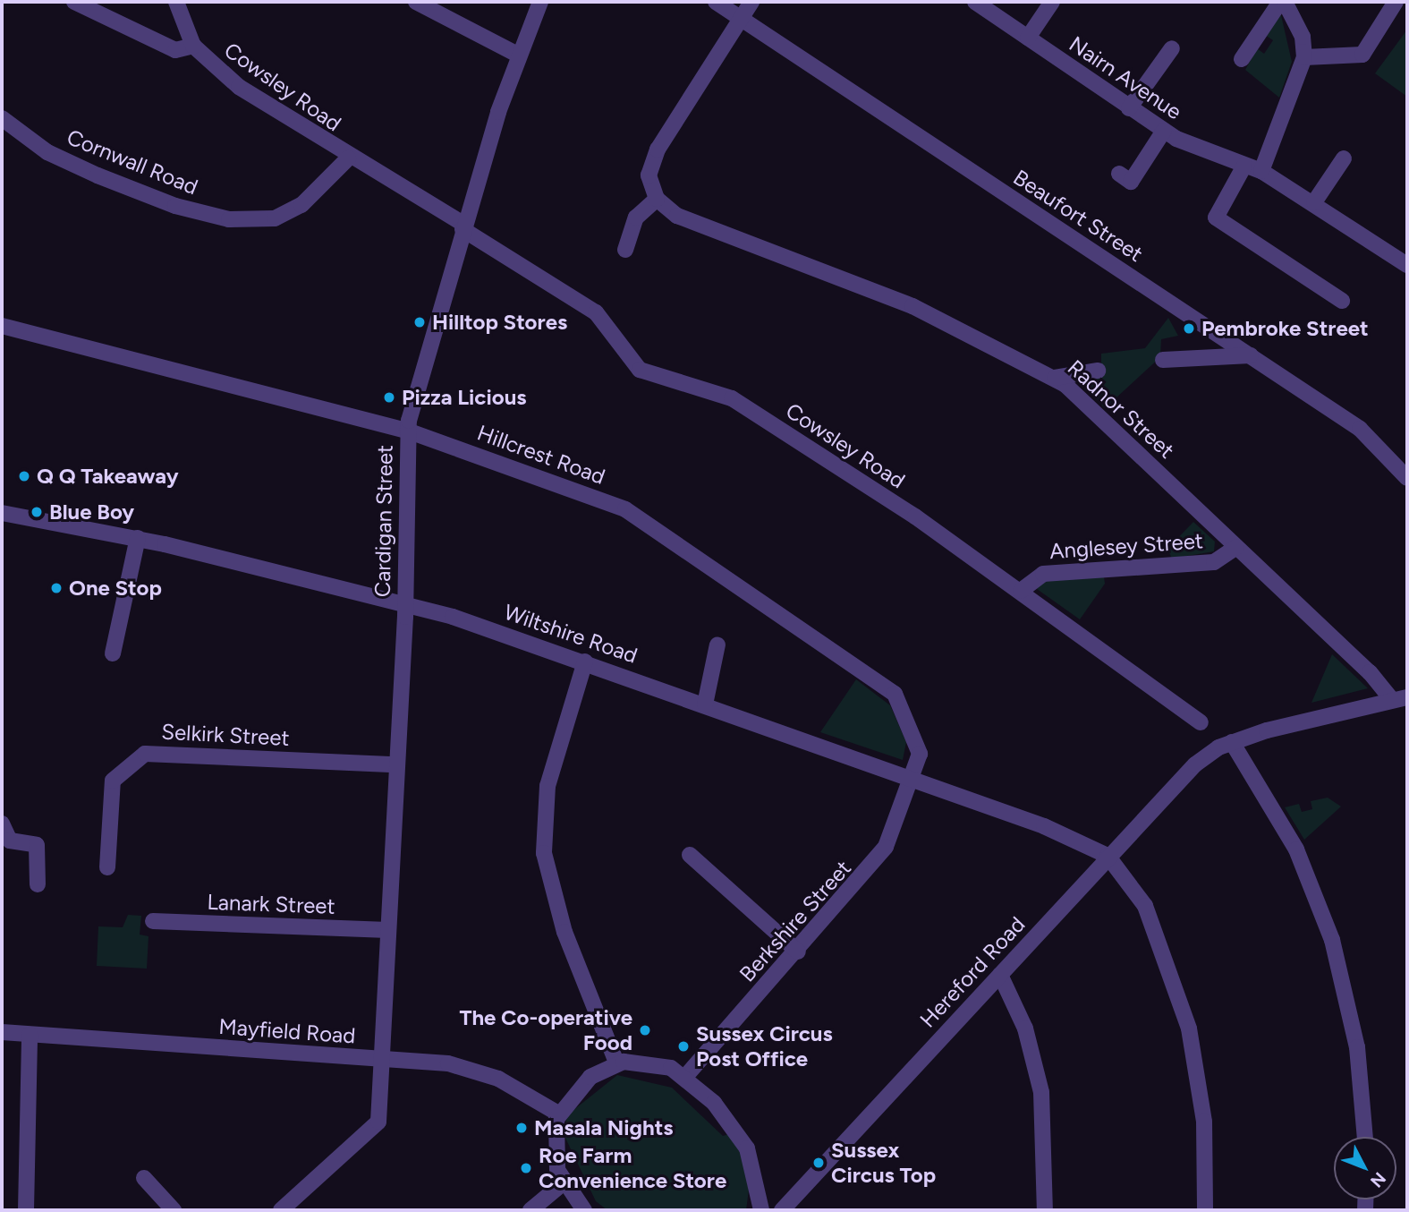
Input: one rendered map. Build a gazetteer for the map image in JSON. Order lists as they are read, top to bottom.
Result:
{
  "streets": {
    "street": [
      "Nairn Avenue",
      "Cowsley Road",
      "Cornwall Road",
      "Beaufort Street",
      "Radnor Street",
      "Hillcrest Road",
      "Cardigan Street",
      "Anglesey Street",
      "Wiltshire Road",
      "Selkirk Street",
      "Lanark Street",
      "Berkshire Street",
      "Hereford Road",
      "Mayfield Road"
    ]
  },
  "crossings": [
    ["Cowsley Road", "Cornwall Road"],
    ["Cowsley Road", "Cardigan Street"],
    ["Cowsley Road", "Anglesey Street"],
    ["Radnor Street", "Anglesey Street"],
    ["Radnor Street", "Hereford Road"],
    ["Hillcrest Road", "Cardigan Street"],
    ["Hillcrest Road", "Wiltshire Road"],
    ["Hillcrest Road", "Berkshire Street"],
    ["Cardigan Street", "Wiltshire Road"],
    ["Cardigan Street", "Selkirk Street"],
    ["Cardigan Street", "Lanark Street"],
    ["Cardigan Street", "Mayfield Road"],
    ["Wiltshire Road", "Berkshire Street"],
    ["Wiltshire Road", "Hereford Road"]
  ],
  "places": [
    "Hilltop Stores",
    "Pembroke Street",
    "Pizza Licious",
    "Q Q Takeaway",
    "Blue Boy",
    "One Stop",
    "The Co-operative Food",
    "Sussex Circus Post Office",
    "Masala Nights",
    "Sussex Circus Top",
    "Roe Farm Convenience Store"
  ],
  "north": "bottom right"
}
